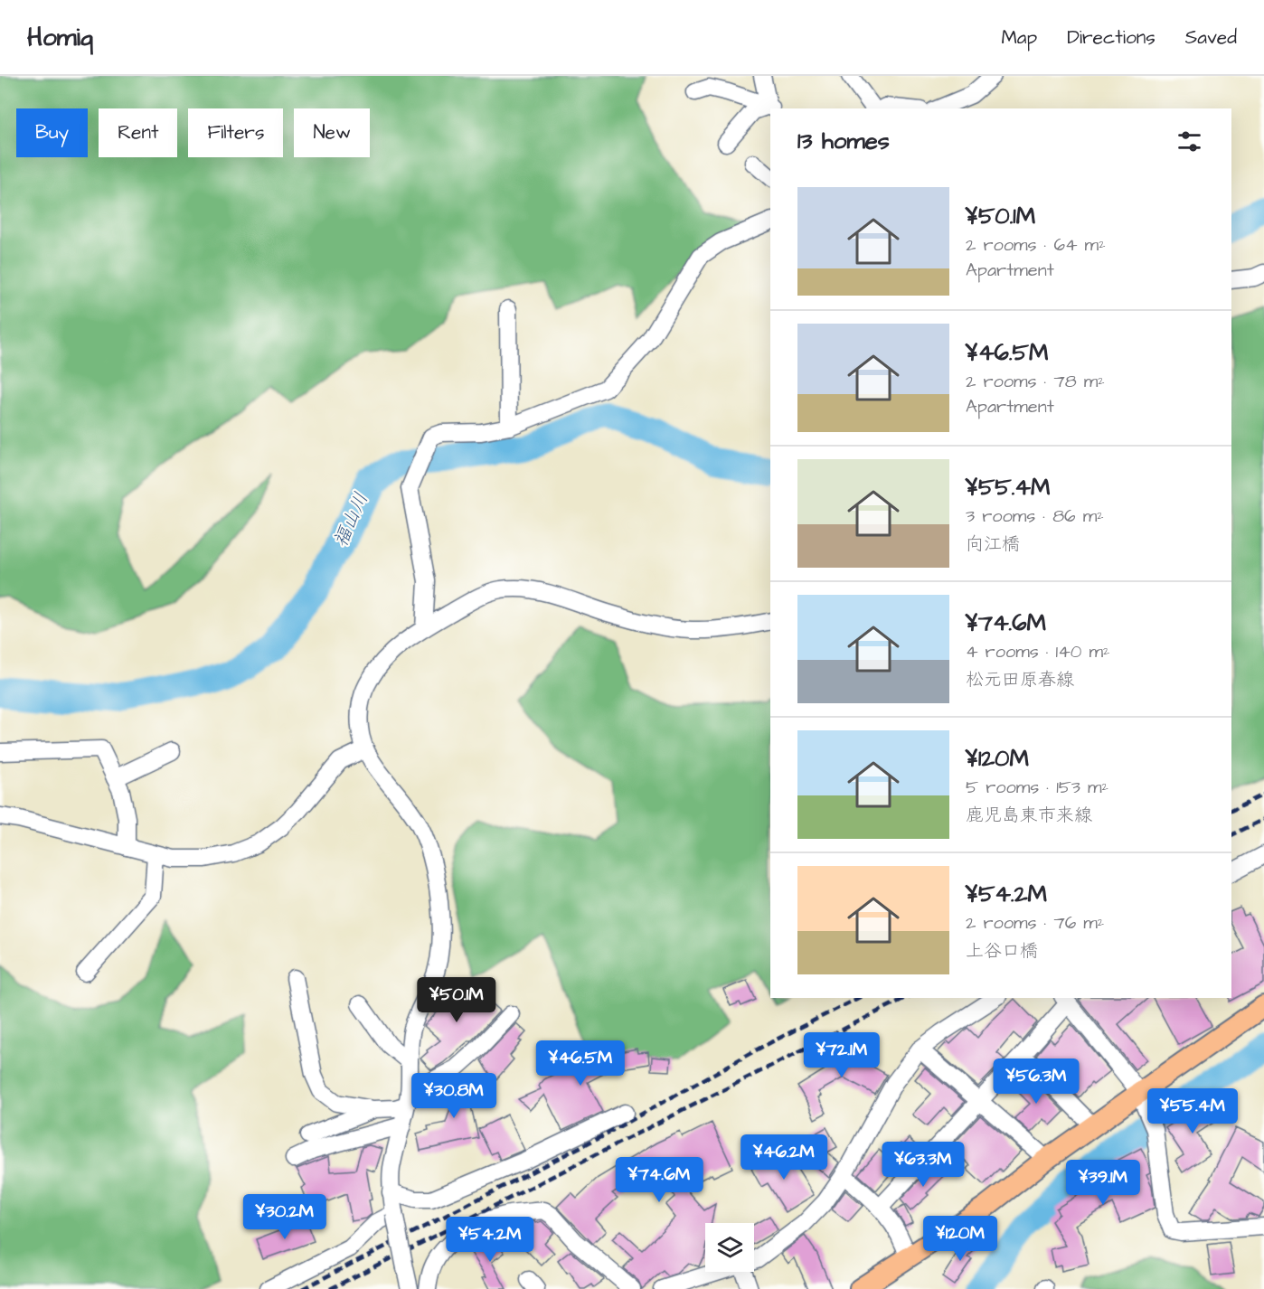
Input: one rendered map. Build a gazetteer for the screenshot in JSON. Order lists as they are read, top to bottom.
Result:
{
  "water": ["福山川"],
  "page": {
    "header": "Homiq",
    "nav": ["Map", "Directions", "Saved"],
    "chip": [
      "Buy",
      "Rent",
      "Filters",
      "New"
    ],
    "heading": "13 homes",
    "list": [
      {
        "name": "¥50.1M",
        "note": "2 rooms · 64 m² · Apartment"
      },
      {
        "name": "¥46.5M",
        "note": "2 rooms · 78 m² · Apartment"
      },
      {
        "name": "¥55.4M",
        "note": "3 rooms · 86 m² · 向江橋"
      },
      {
        "name": "¥74.6M",
        "note": "4 rooms · 140 m² · 松元田原春線"
      },
      {
        "name": "¥120M",
        "note": "5 rooms · 153 m² · 鹿児島東市来線"
      },
      {
        "name": "¥54.2M",
        "note": "2 rooms · 76 m² · 上谷口橋"
      }
    ],
    "price": [
      "¥50.1M",
      "¥72.1M",
      "¥46.5M",
      "¥56.3M",
      "¥30.8M",
      "¥55.4M",
      "¥46.2M",
      "¥63.3M",
      "¥74.6M",
      "¥39.1M",
      "¥30.2M",
      "¥120M",
      "¥54.2M"
    ]
  }
}
